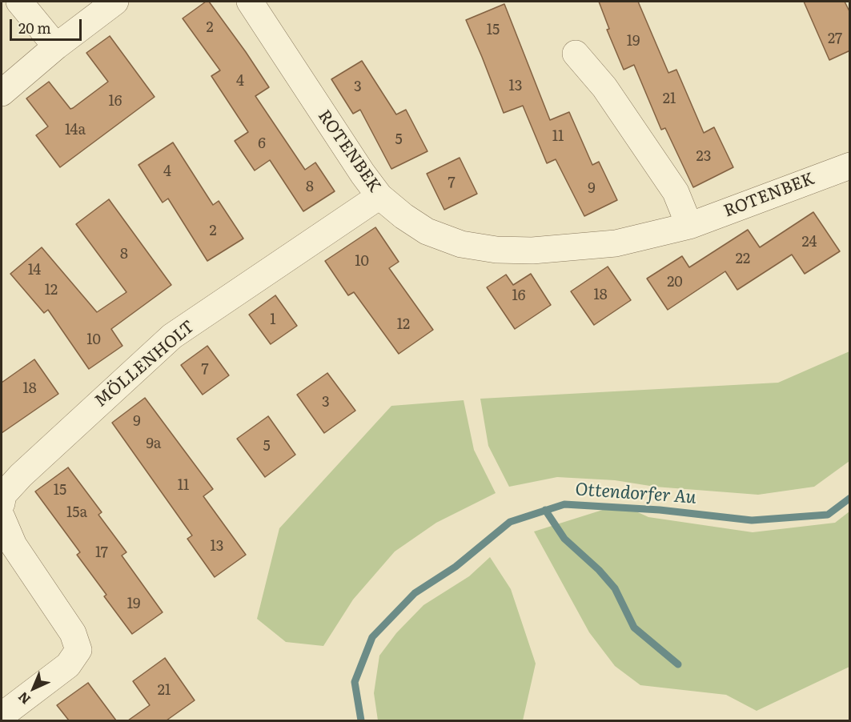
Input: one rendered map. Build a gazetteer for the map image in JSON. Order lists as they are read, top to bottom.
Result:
{
  "streets": {
    "street": ["ROTENBEK", "MÖLLENHOLT"]
  },
  "crossings": [
    ["ROTENBEK", "MÖLLENHOLT"]
  ],
  "water": ["Ottendorfer Au"],
  "house_numbers": [
    "2",
    "15",
    "27",
    "19",
    "4",
    "13",
    "3",
    "21",
    "16",
    "14a",
    "11",
    "5",
    "6",
    "23",
    "4",
    "7",
    "8",
    "9",
    "2",
    "24",
    "8",
    "22",
    "10",
    "14",
    "20",
    "12",
    "18",
    "16",
    "1",
    "12",
    "10",
    "7",
    "18",
    "3",
    "9",
    "9a",
    "5",
    "11",
    "15",
    "15a",
    "13",
    "17",
    "19",
    "21"
  ],
  "scale_bar": "20 m",
  "north": "bottom left"
}
